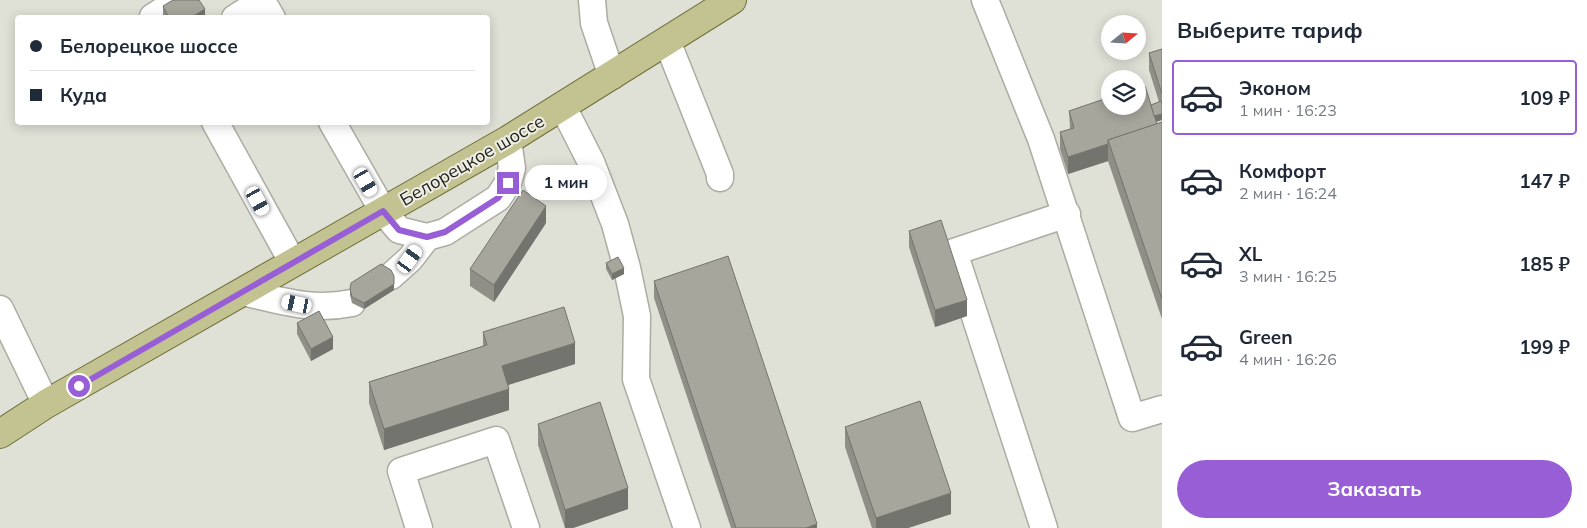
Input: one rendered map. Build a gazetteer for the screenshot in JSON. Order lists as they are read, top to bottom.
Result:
{
  "streets": {
    "main road": ["Белорецкое шоссе"]
  },
  "north": "right",
  "page": {
    "heading": "Выберите тариф",
    "banner": ["Белорецкое шоссе", "Куда"],
    "list": [
      {
        "name": "Эконом",
        "note": "1 мин · 16:23",
        "value": "109 ₽"
      },
      {
        "name": "Комфорт",
        "note": "2 мин · 16:24",
        "value": "147 ₽"
      },
      {
        "name": "XL",
        "note": "3 мин · 16:25",
        "value": "185 ₽"
      },
      {
        "name": "Green",
        "note": "4 мин · 16:26",
        "value": "199 ₽"
      }
    ],
    "bubble": "1 мин",
    "buttons": "Заказать"
  }
}
